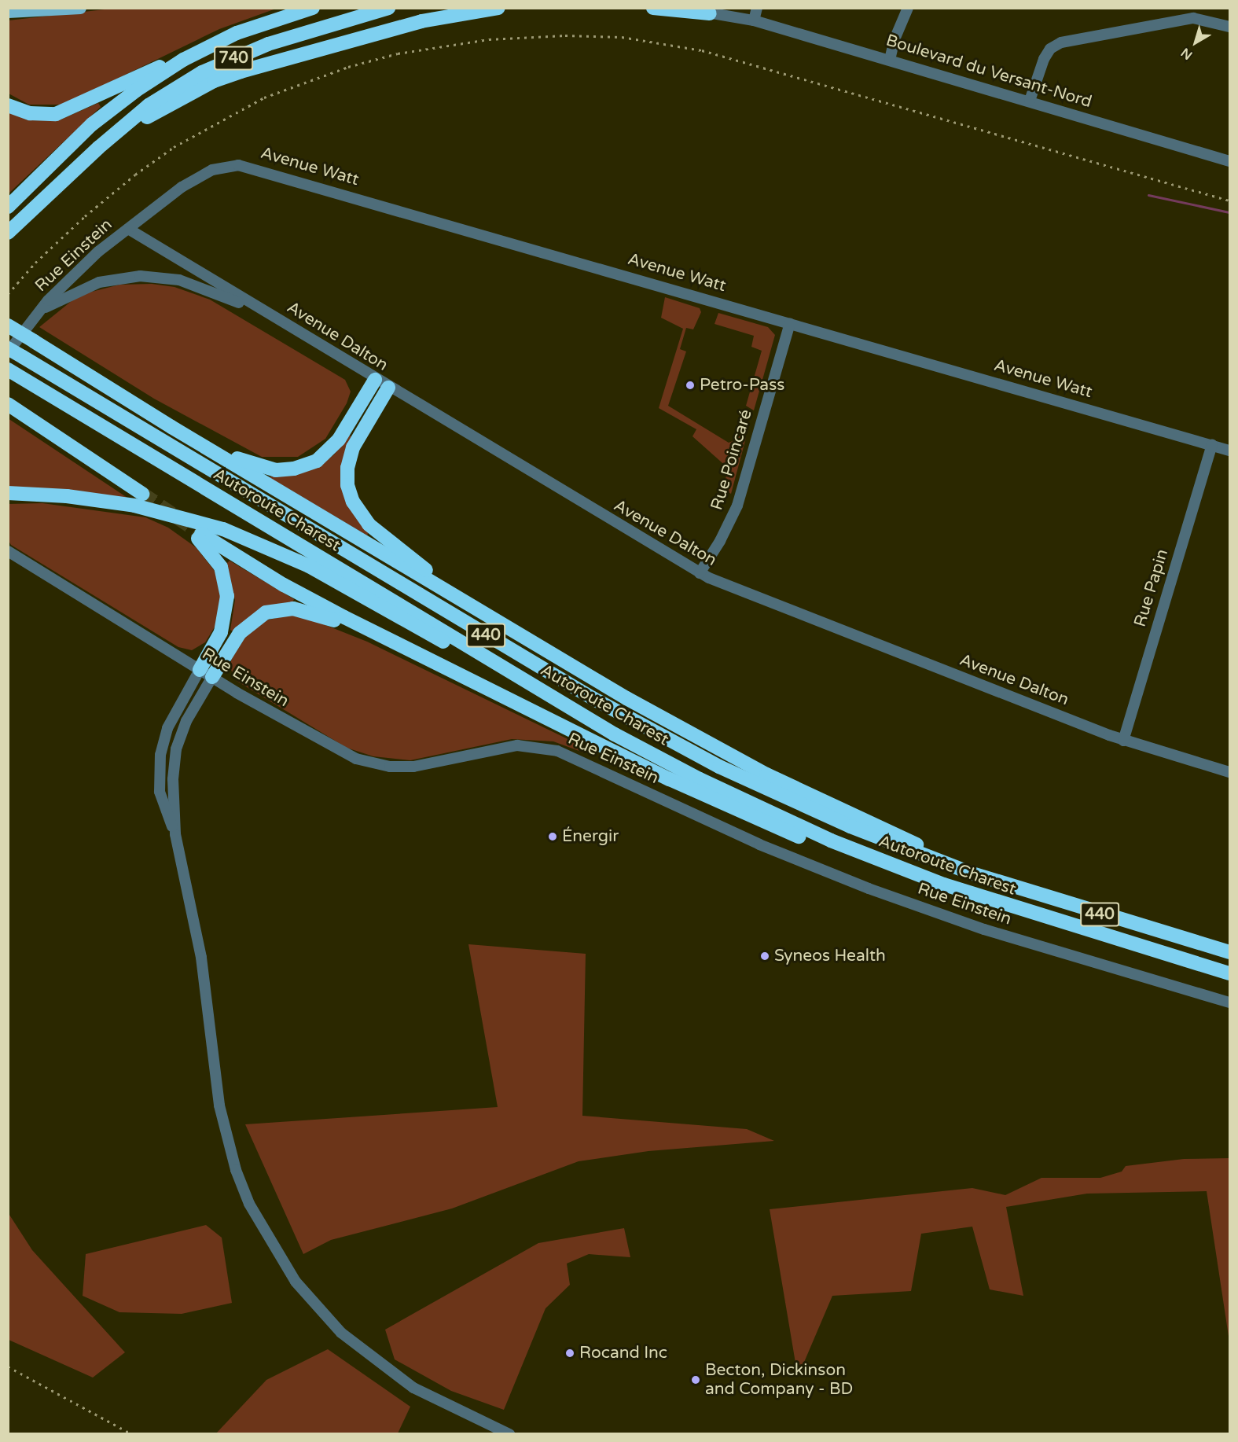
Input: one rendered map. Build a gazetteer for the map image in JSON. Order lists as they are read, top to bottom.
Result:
{
  "streets": {
    "highway": ["740", "Autoroute Charest", "440"],
    "street": [
      "Boulevard du Versant-Nord",
      "Avenue Watt",
      "Rue Einstein",
      "Avenue Dalton",
      "Rue Poincaré",
      "Rue Papin"
    ]
  },
  "crossings": [
    ["Avenue Watt", "Rue Einstein"],
    ["Avenue Watt", "Avenue Dalton"],
    ["Avenue Watt", "Rue Poincaré"],
    ["Avenue Watt", "Rue Papin"],
    ["Rue Einstein", "Avenue Dalton"],
    ["Avenue Dalton", "Rue Poincaré"],
    ["Avenue Dalton", "Rue Papin"]
  ],
  "places": [
    "Petro-Pass",
    "Énergir",
    "Syneos Health",
    "Rocand Inc",
    "Becton, Dickinson and Company - BD"
  ],
  "north": "bottom left"
}
